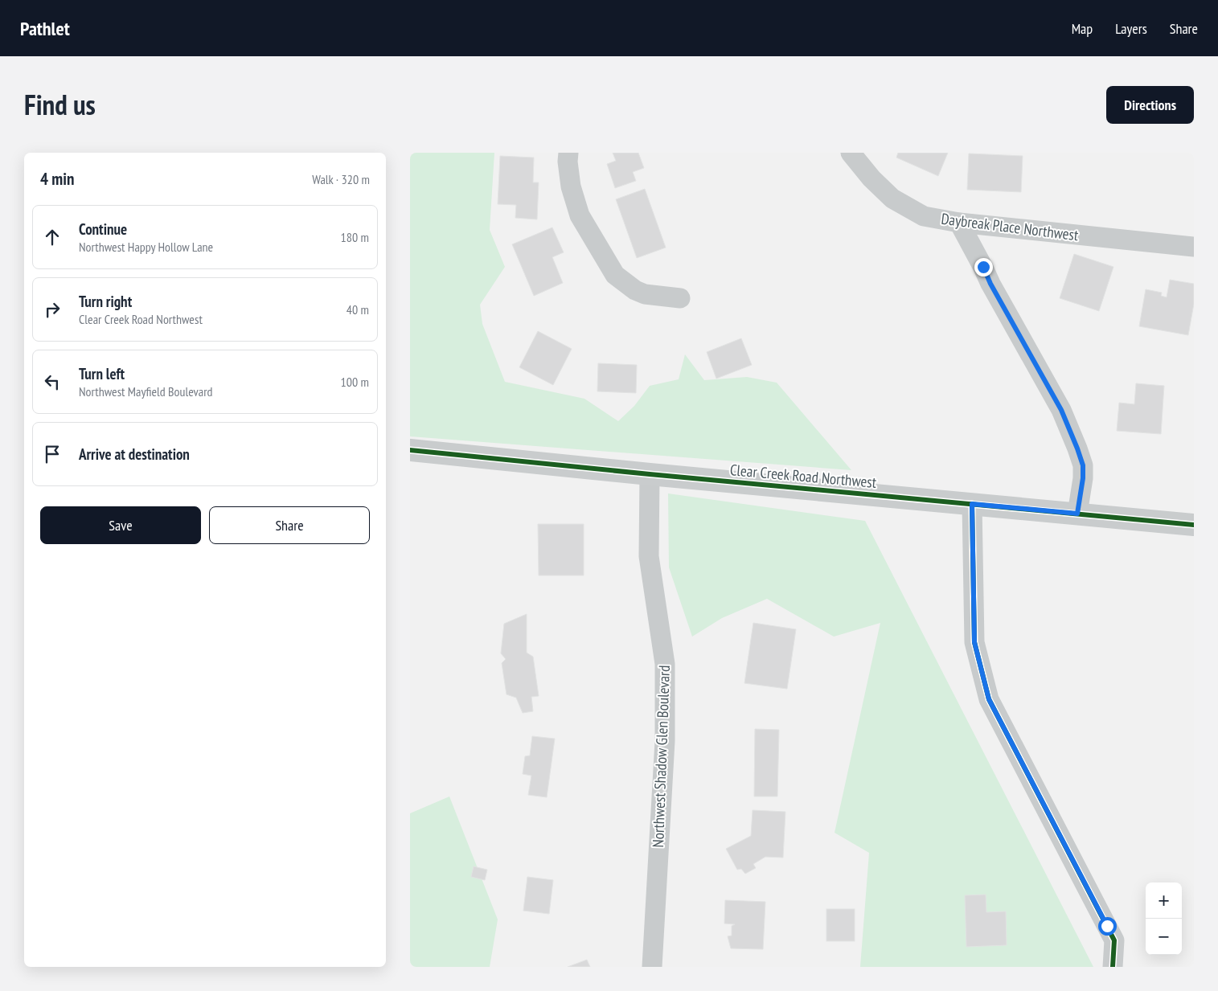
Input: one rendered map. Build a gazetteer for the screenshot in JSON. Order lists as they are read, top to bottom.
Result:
{
  "streets": {
    "main road": ["Clear Creek Road Northwest"],
    "street": ["Daybreak Place Northwest", "Northwest Shadow Glen Boulevard"]
  },
  "crossings": [
    ["Clear Creek Road Northwest", "Northwest Shadow Glen Boulevard"]
  ],
  "page": {
    "header": "Pathlet",
    "nav": ["Map", "Layers", "Share"],
    "title": "Find us",
    "buttons": [
      "Directions",
      ["Save", "Share"]
    ],
    "heading": ["4 min", "Walk · 320 m"],
    "list": [
      ["Continue", "Northwest Happy Hollow Lane", "180 m"],
      ["Turn right", "Clear Creek Road Northwest", "40 m"],
      ["Turn left", "Northwest Mayfield Boulevard", "100 m"],
      "Arrive at destination"
    ],
    "map_buttons": ["+", "−"]
  }
}
